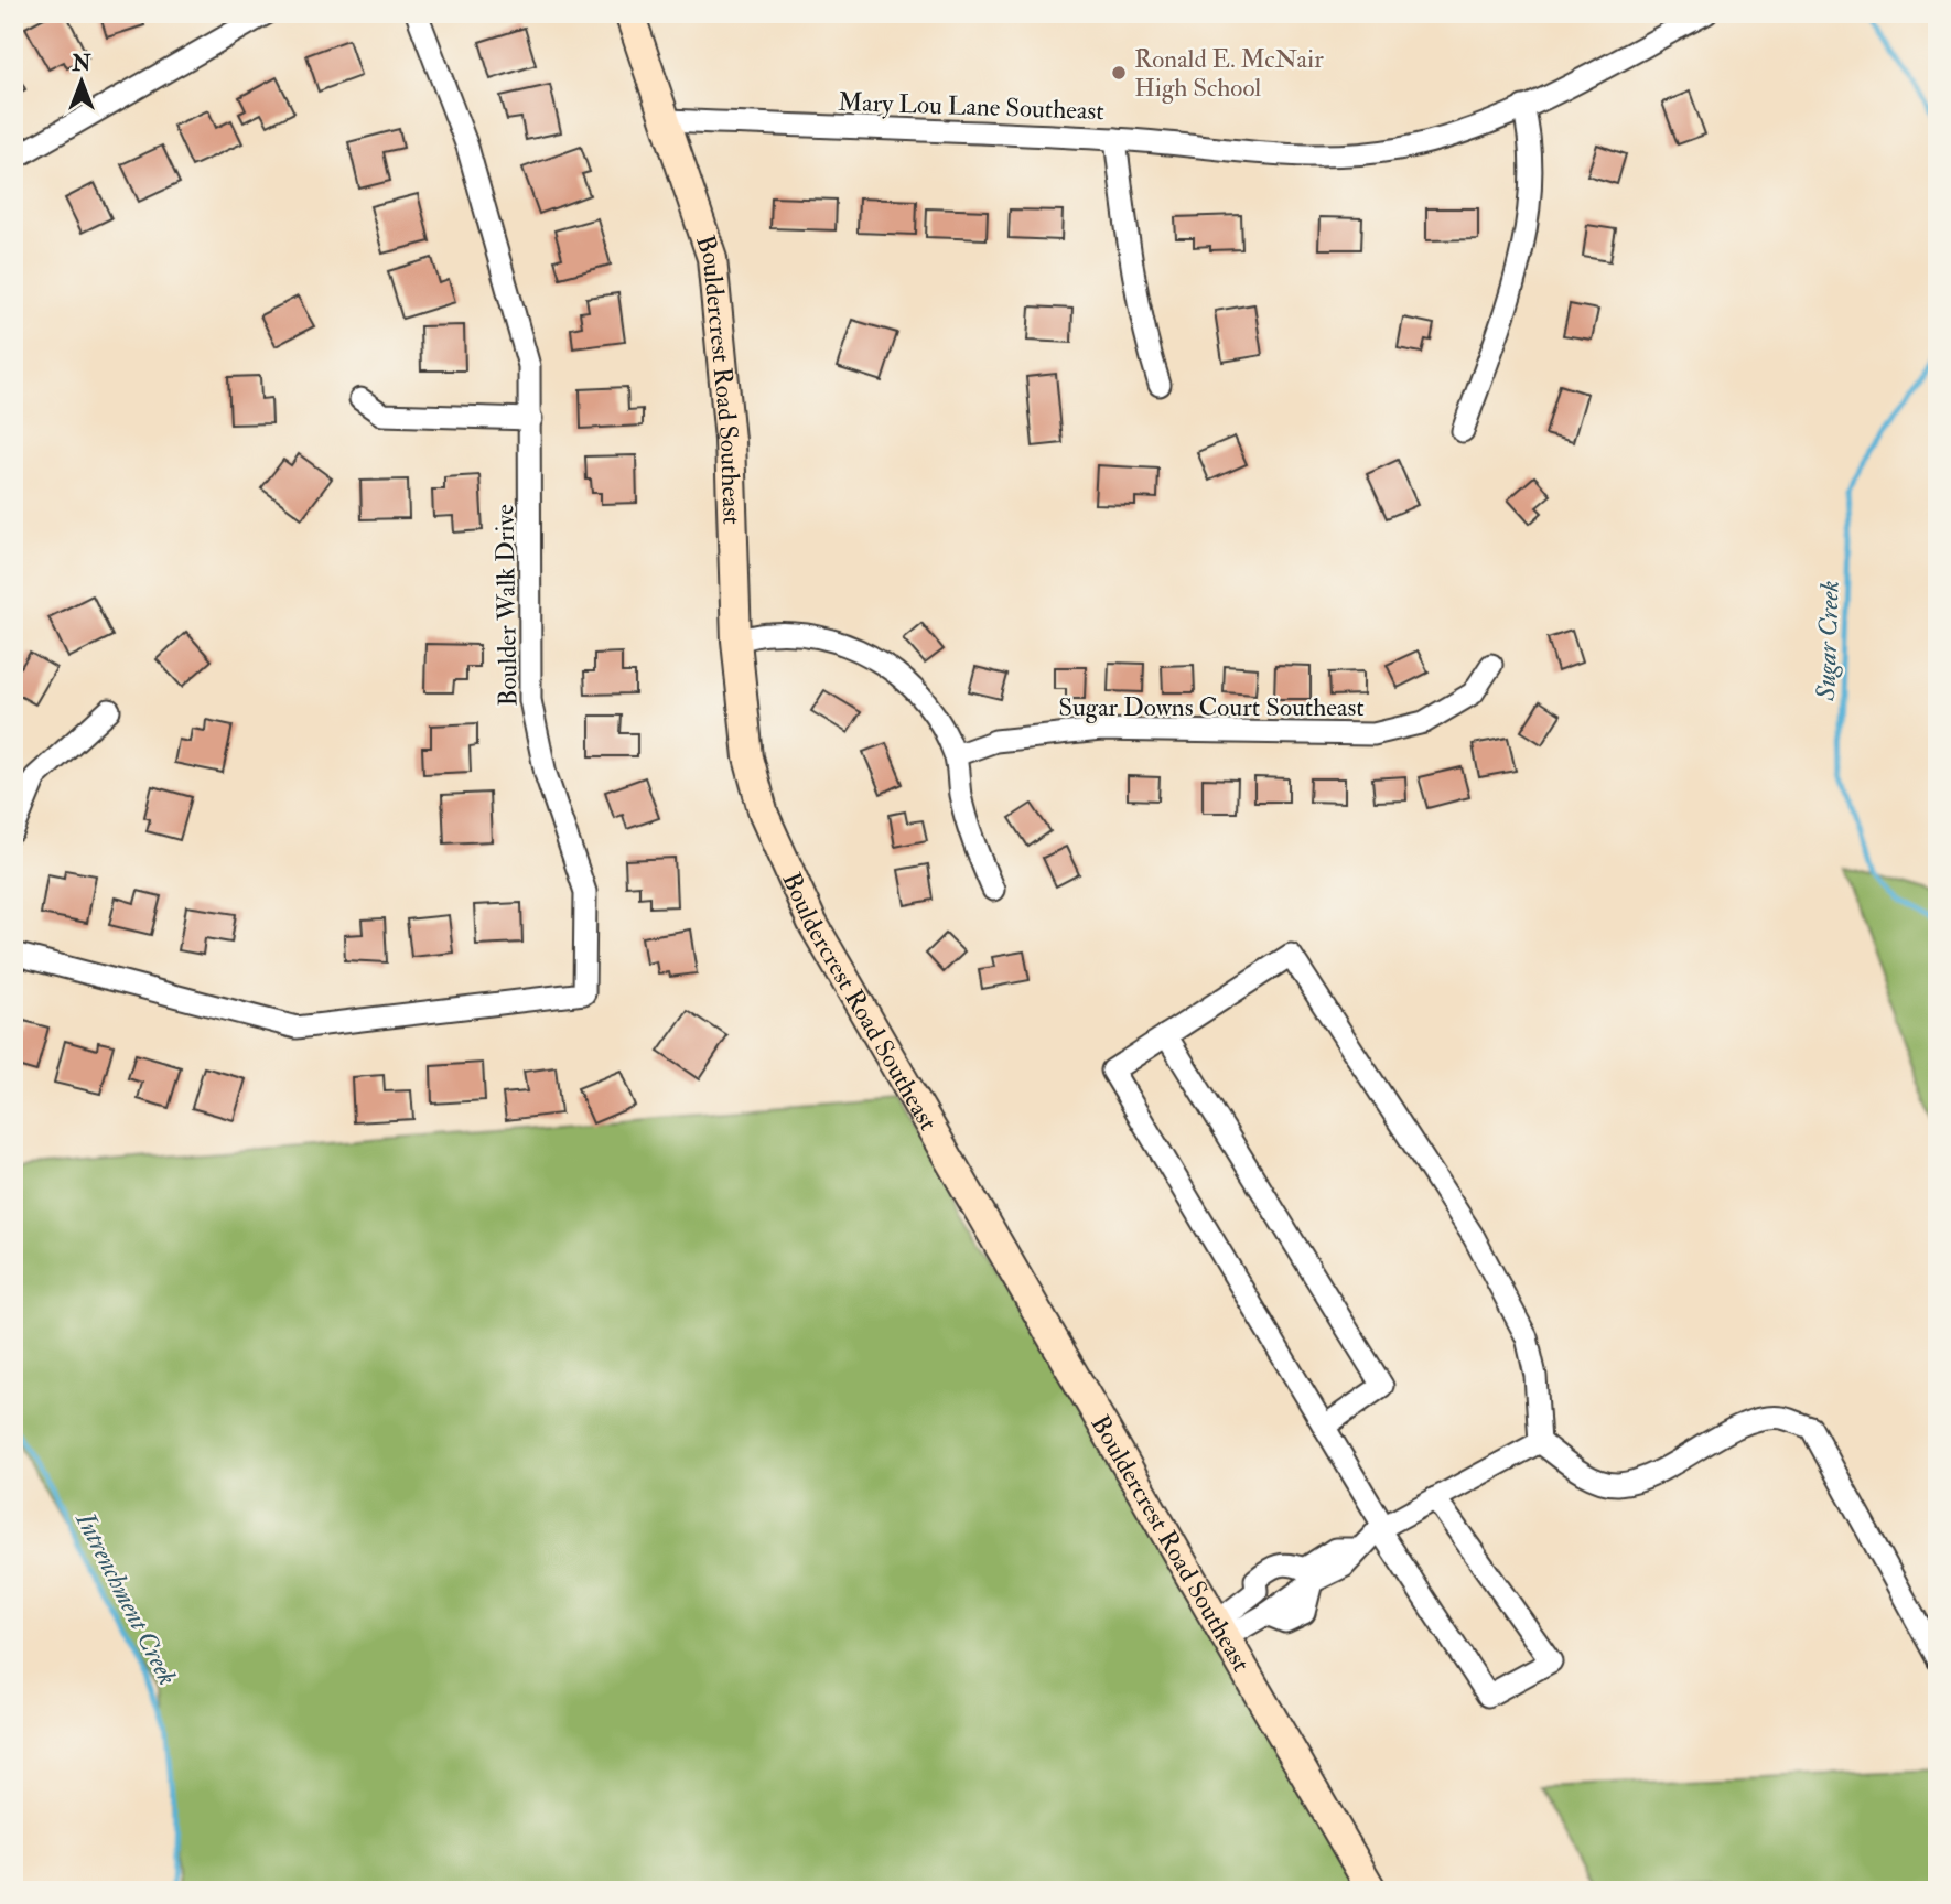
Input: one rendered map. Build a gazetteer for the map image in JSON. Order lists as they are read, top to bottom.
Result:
{
  "streets": {
    "street": [
      "Mary Lou Lane Southeast",
      "Bouldercrest Road Southeast",
      "Boulder Walk Drive",
      "Sugar Downs Court Southeast"
    ]
  },
  "crossings": [
    ["Mary Lou Lane Southeast", "Bouldercrest Road Southeast"]
  ],
  "water": ["Sugar Creek", "Intrenchment Creek"],
  "places": ["Ronald E. McNair High School"],
  "north": "top"
}
